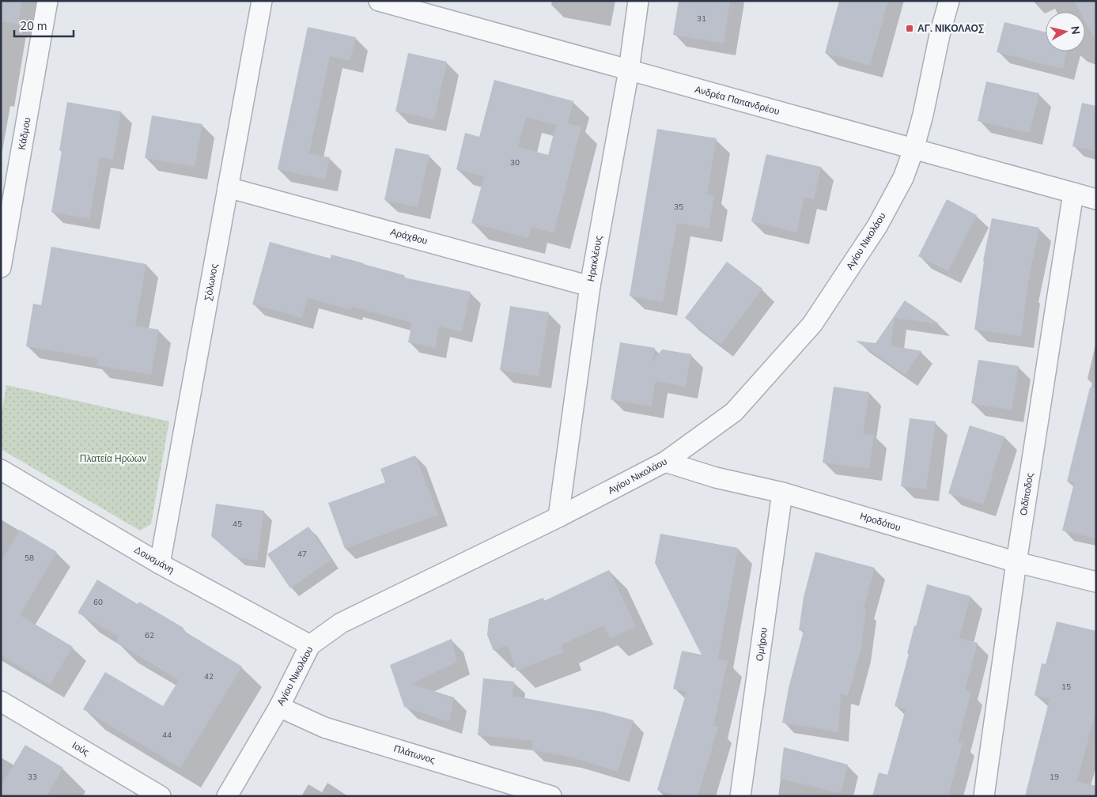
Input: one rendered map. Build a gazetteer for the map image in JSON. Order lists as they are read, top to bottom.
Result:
{
  "streets": {
    "street": [
      "Ανδρέα Παπανδρέου",
      "Κάδμου",
      "Αράχθου",
      "Αγίου Νικολάου",
      "Ηρακλέους",
      "Σόλωνος",
      "Οιδίποδος",
      "Ηροδότου",
      "Δουσμάνη",
      "Ομήρου",
      "Ιούς",
      "Πλάτωνος"
    ]
  },
  "crossings": [
    ["Ανδρέα Παπανδρέου", "Αγίου Νικολάου"],
    ["Ανδρέα Παπανδρέου", "Ηρακλέους"],
    ["Ανδρέα Παπανδρέου", "Οιδίποδος"],
    ["Αράχθου", "Ηρακλέους"],
    ["Αράχθου", "Σόλωνος"],
    ["Αγίου Νικολάου", "Ηρακλέους"],
    ["Αγίου Νικολάου", "Ηροδότου"],
    ["Αγίου Νικολάου", "Δουσμάνη"],
    ["Αγίου Νικολάου", "Πλάτωνος"],
    ["Σόλωνος", "Δουσμάνη"],
    ["Οιδίποδος", "Ηροδότου"],
    ["Ηροδότου", "Ομήρου"]
  ],
  "parks": ["Πλατεία Ηρώων"],
  "places": {
    "transit": ["ΑΓ. ΝΙΚΟΛΑΟΣ"]
  },
  "house_numbers": [
    "31",
    "30",
    "35",
    "45",
    "47",
    "58",
    "60",
    "62",
    "42",
    "15",
    "44",
    "33",
    "19"
  ],
  "scale_bar": "20 m",
  "north": "right"
}
